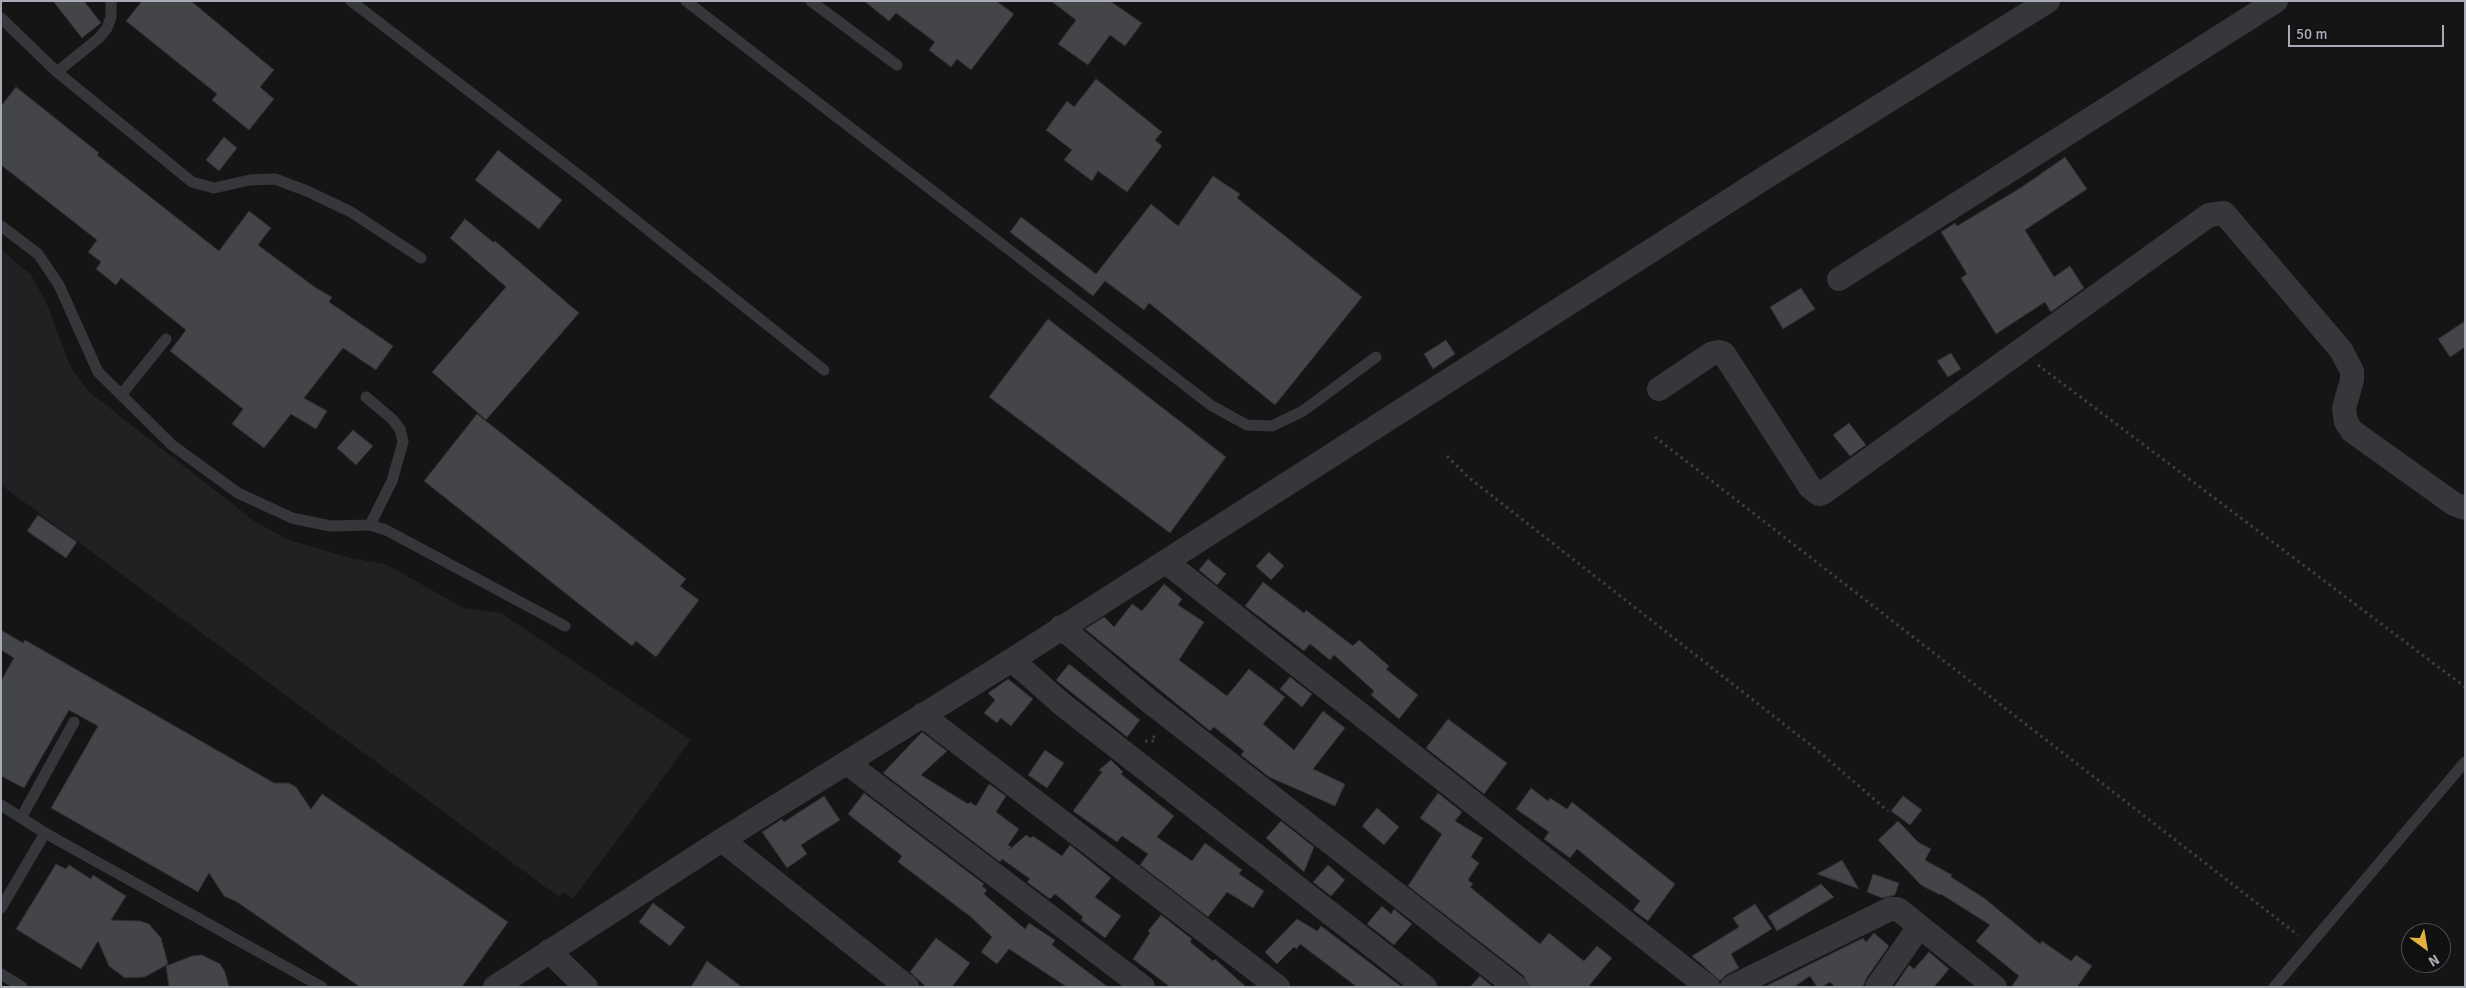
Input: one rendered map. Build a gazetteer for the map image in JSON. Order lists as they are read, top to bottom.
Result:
{
  "scale_bar": "50 m",
  "north": "bottom right"
}
